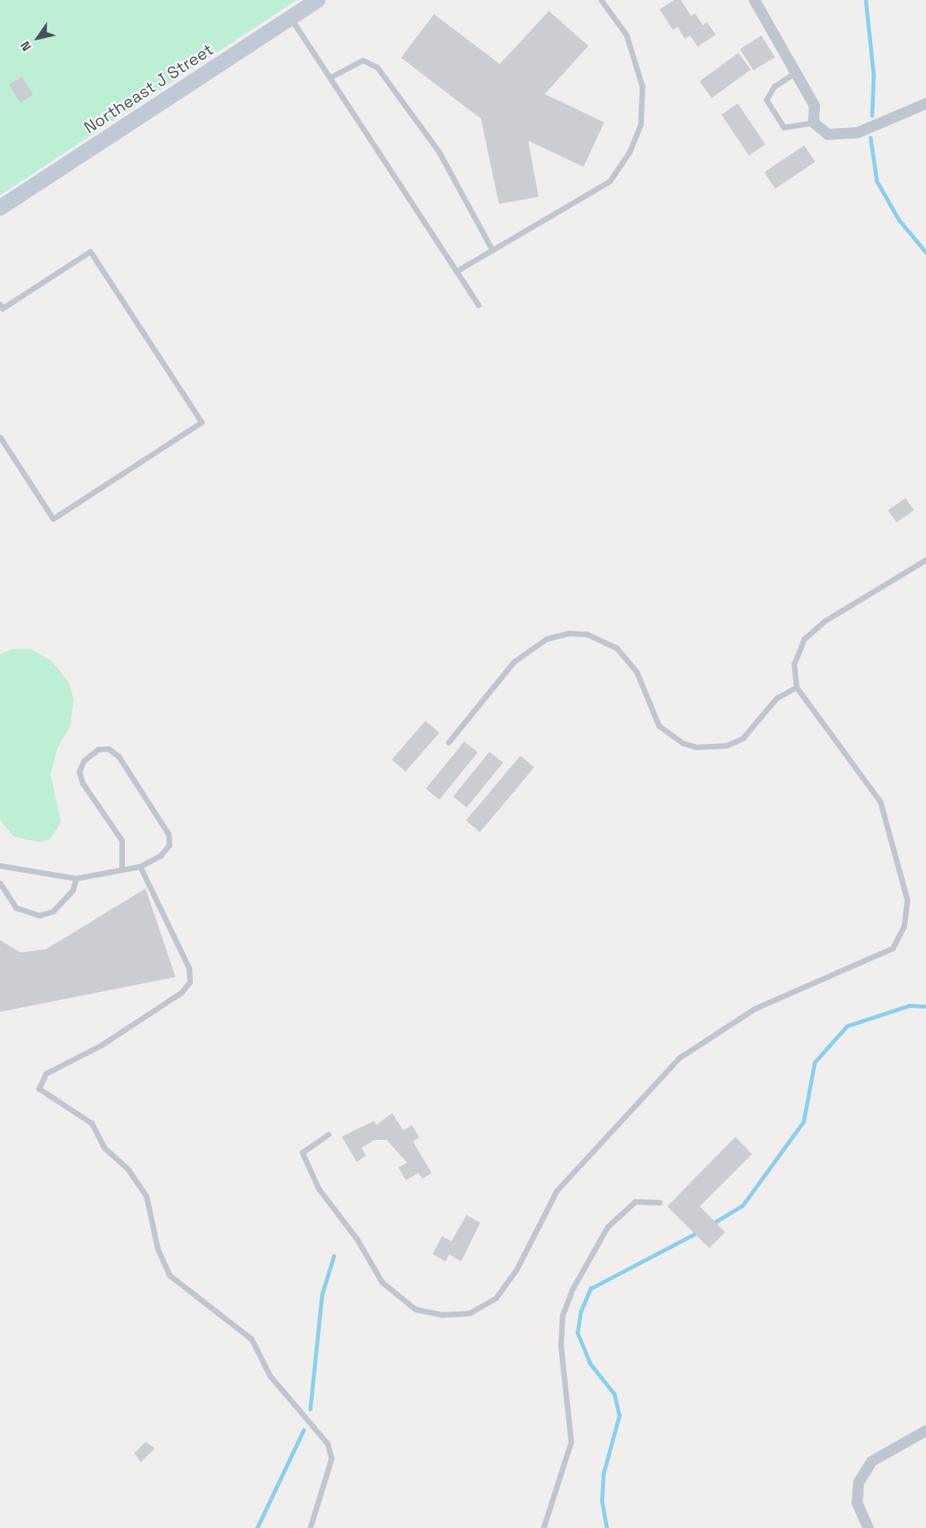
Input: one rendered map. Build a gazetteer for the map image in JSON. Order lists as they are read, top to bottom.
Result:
{
  "streets": {
    "street": ["Northeast J Street"]
  },
  "north": "bottom left"
}
